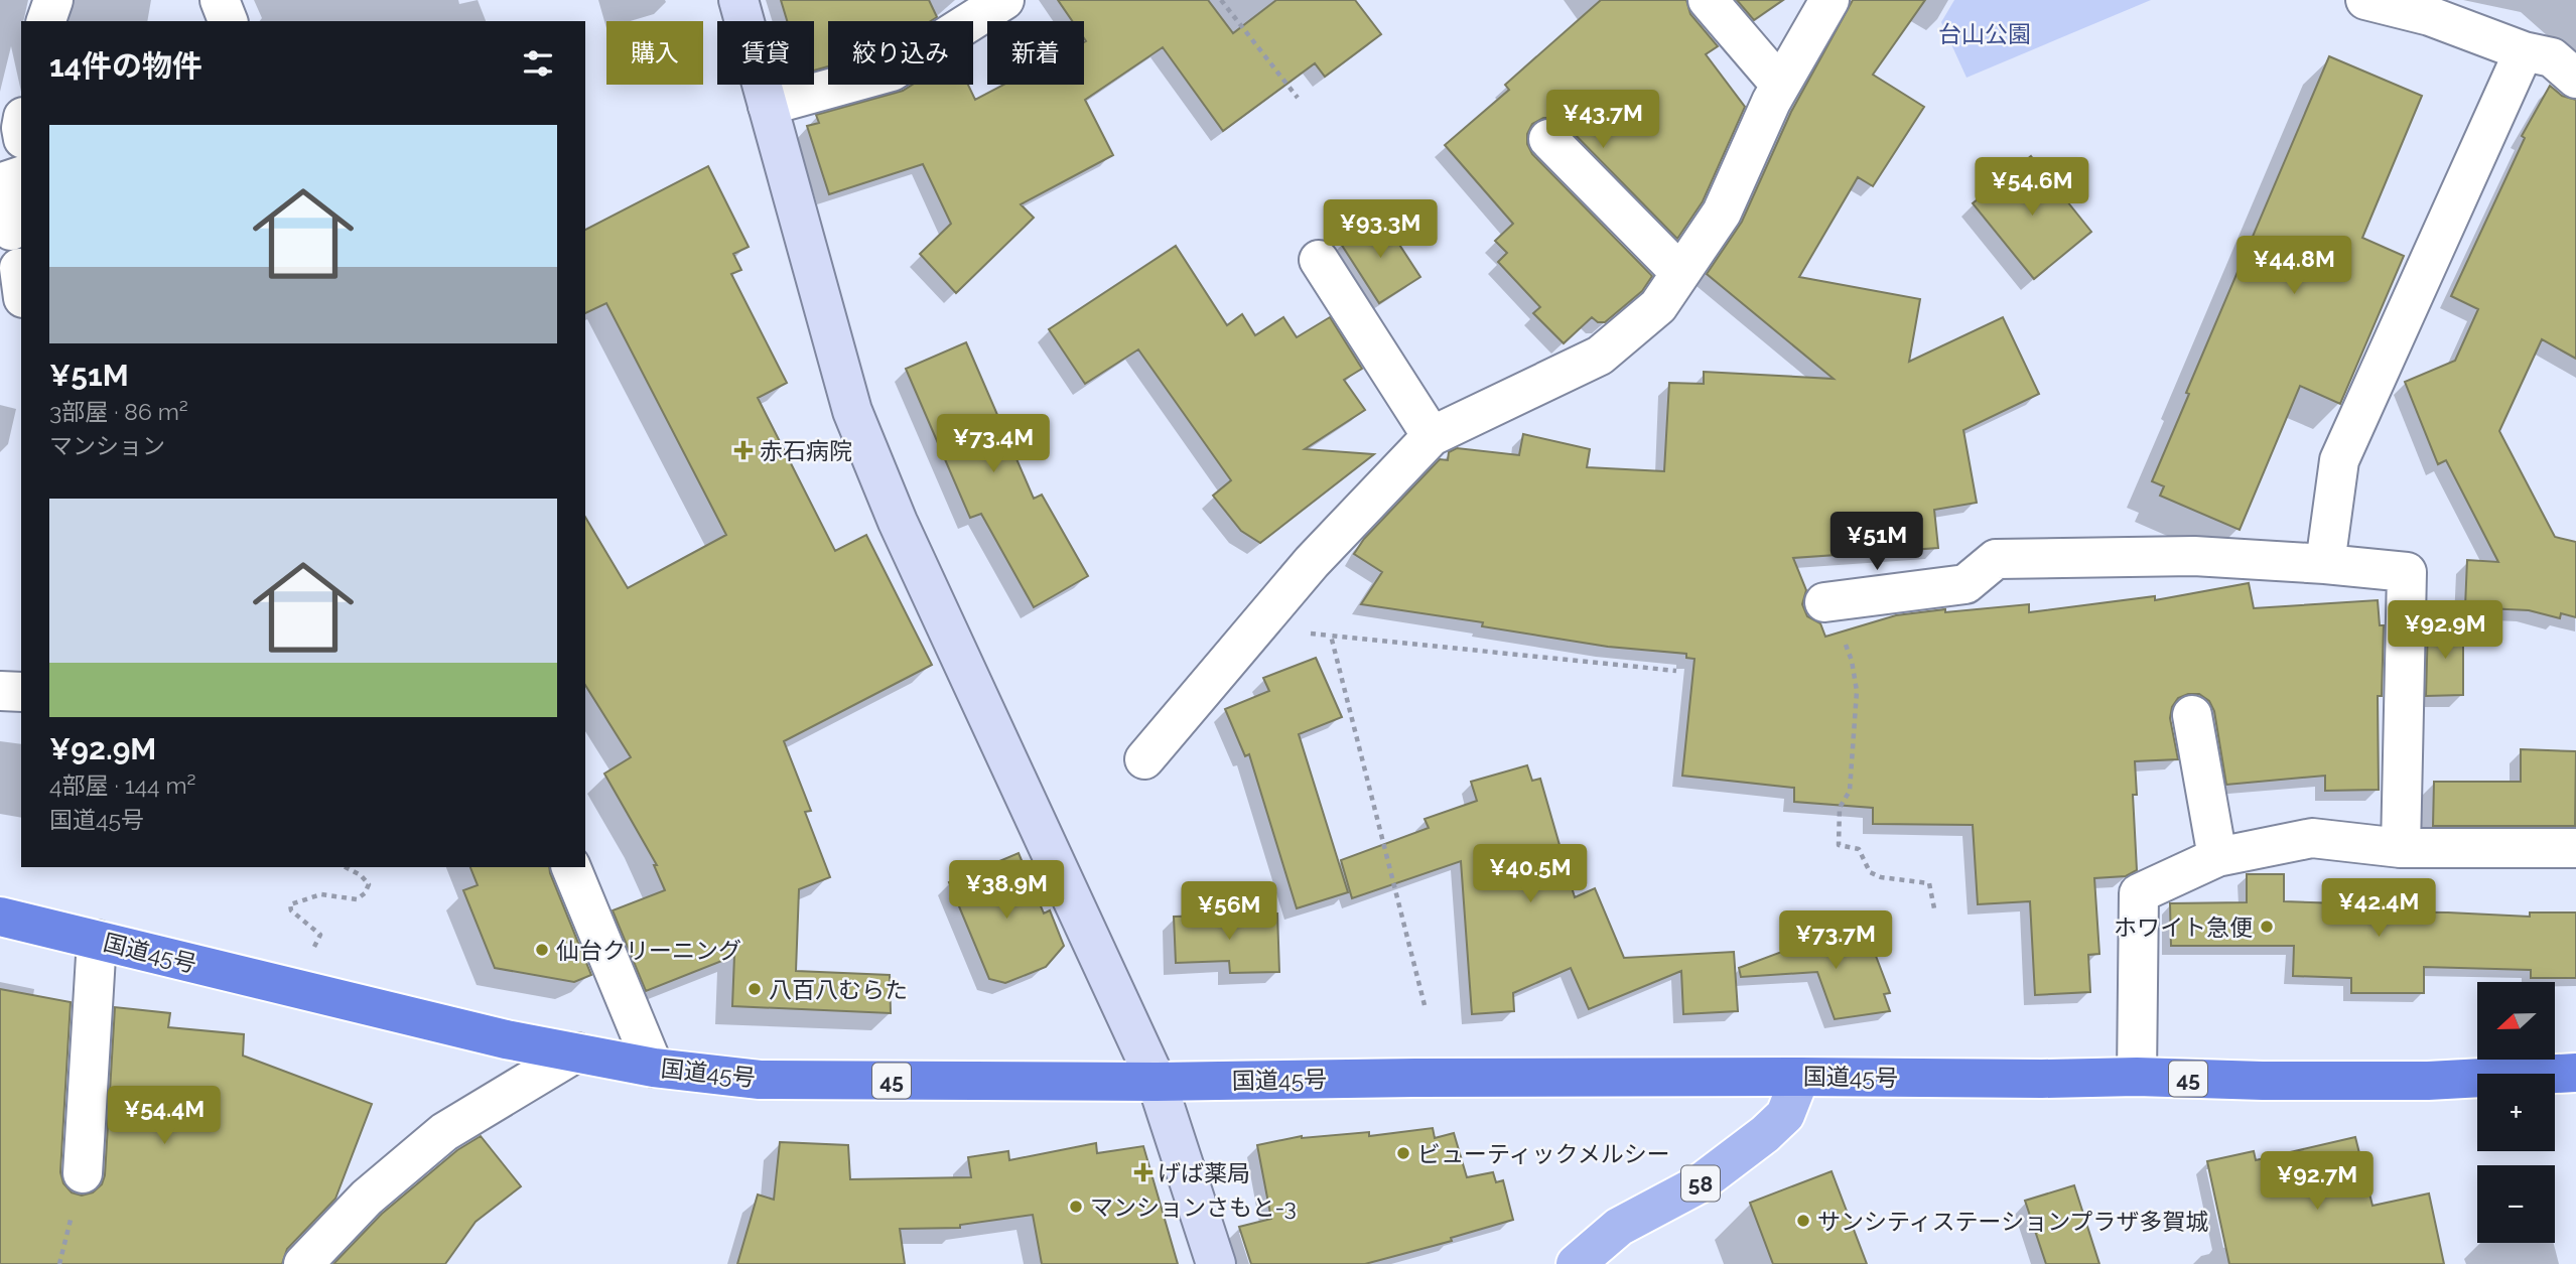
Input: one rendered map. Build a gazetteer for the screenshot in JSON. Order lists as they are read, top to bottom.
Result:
{
  "streets": {
    "highway": ["国道45号", "45"],
    "main road": ["58"]
  },
  "crossings": [
    ["国道45号", "58"]
  ],
  "parks": ["台山公園"],
  "places": {
    "health": ["赤石病院", "げば薬局"],
    "other": [
      "ホワイト急便",
      "仙台クリーニング",
      "八百八むらた",
      "ビューティックメルシー",
      "マンションさもと-3",
      "サンシティステーションプラザ多賀城"
    ]
  },
  "north": "left",
  "page": {
    "chip": [
      "購入",
      "賃貸",
      "絞り込み",
      "新着"
    ],
    "heading": "14件の物件",
    "price": [
      "¥43.7M",
      "¥54.6M",
      "¥93.3M",
      "¥44.8M",
      "¥73.4M",
      "¥51M",
      "¥92.9M",
      "¥40.5M",
      "¥38.9M",
      "¥42.4M",
      "¥56M",
      "¥73.7M",
      "¥54.4M",
      "¥92.7M"
    ],
    "list": [
      {
        "name": "¥51M",
        "note": "3部屋 · 86 m² · マンション"
      },
      {
        "name": "¥92.9M",
        "note": "4部屋 · 144 m² · 国道45号"
      }
    ],
    "map_buttons": ["+", "−"]
  }
}
